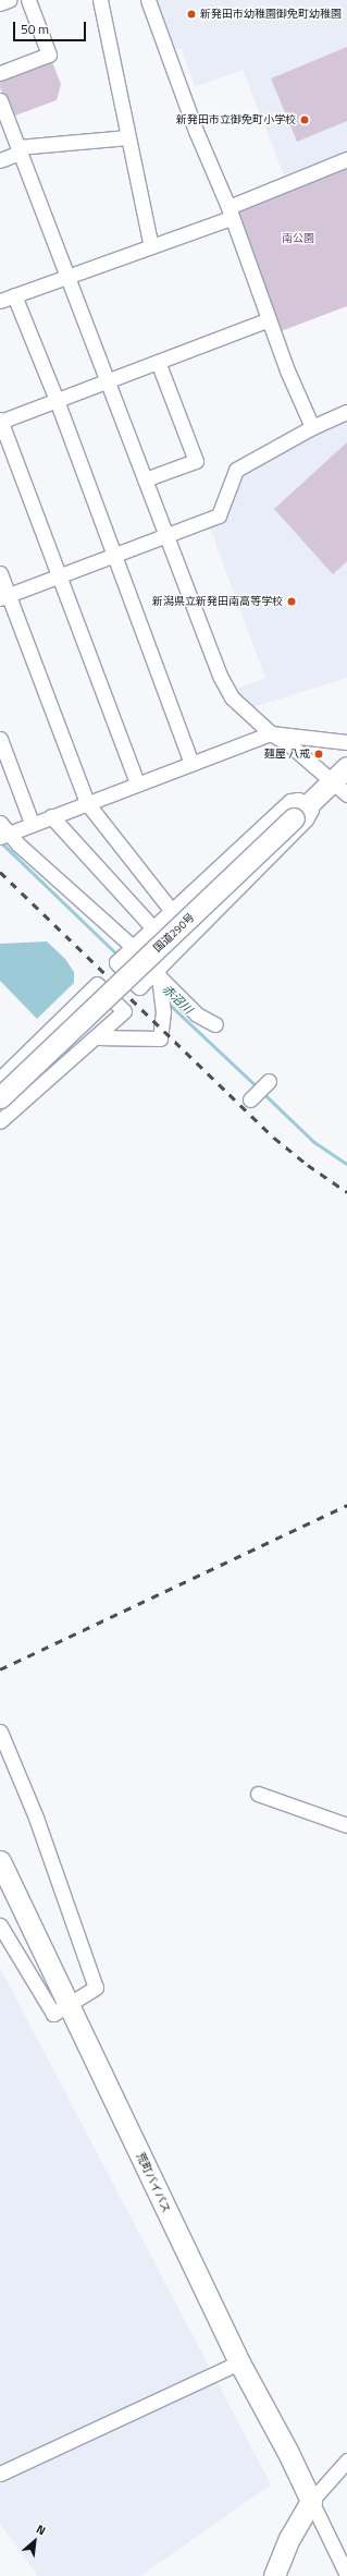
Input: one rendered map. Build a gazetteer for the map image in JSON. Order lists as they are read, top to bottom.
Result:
{
  "streets": {
    "highway": ["国道290号", "荒町バイパス"]
  },
  "water": ["赤沼川"],
  "parks": ["南公園"],
  "places": [
    "新発田市幼稚園御免町幼稚園",
    "新発田市立御免町小学校",
    "新潟県立新発田南高等学校",
    "麺屋 八戒"
  ],
  "scale_bar": "50 m",
  "north": "top right"
}
